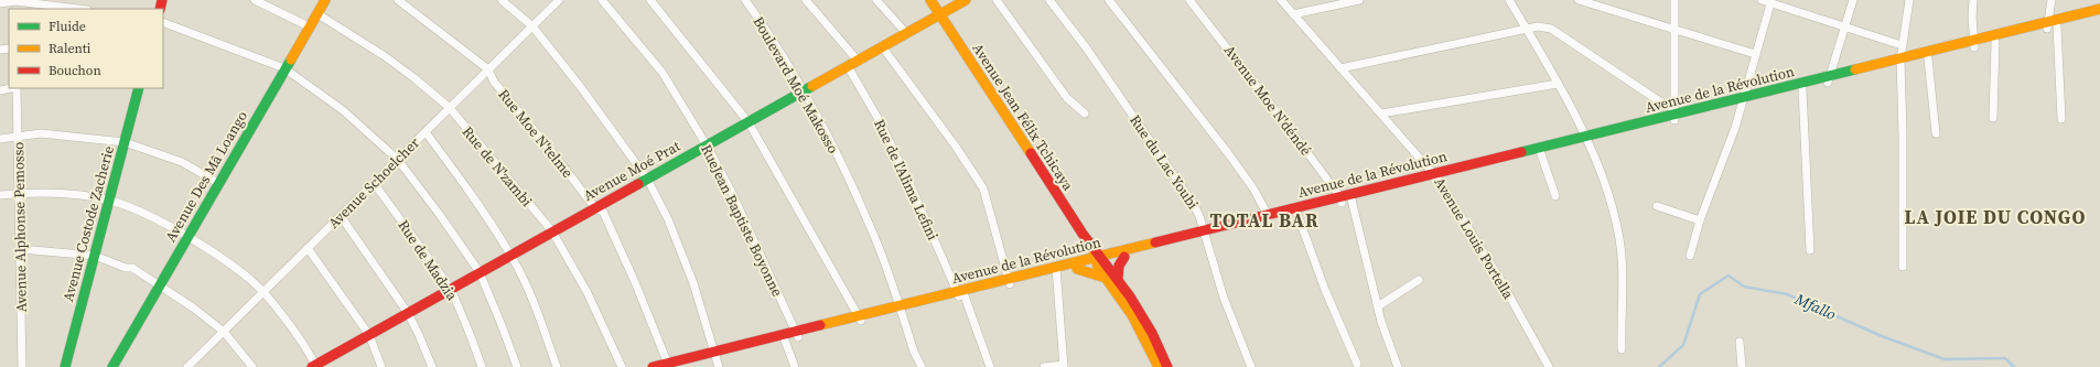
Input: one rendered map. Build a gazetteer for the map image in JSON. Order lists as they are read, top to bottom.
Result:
{
  "streets": {
    "street": [
      "Boulevard Moé Makosso",
      "Avenue de la Révolution",
      "Avenue Moe N'déndé",
      "Avenue Jean Félix Tchicaya",
      "Rue Moe N'telme",
      "Rue du Lac Youbi",
      "Rue de N'zambi",
      "Avenue Moé Prat",
      "Avenue Des Mâ Loango",
      "Rue de l'Alima Lefini",
      "Avenue Schoelcher",
      "RueJean Baptiste Boyonne",
      "Avenue Costode Zacherie",
      "Avenue Alphonse Pemosso",
      "Avenue Louis Portella",
      "Rue de Madzia"
    ]
  },
  "crossings": [
    ["Boulevard Moé Makosso", "Avenue de la Révolution"],
    ["Boulevard Moé Makosso", "Avenue Moé Prat"],
    ["Avenue de la Révolution", "Avenue Moe N'déndé"],
    ["Avenue de la Révolution", "Avenue Jean Félix Tchicaya"],
    ["Avenue de la Révolution", "Rue Moe N'telme"],
    ["Avenue de la Révolution", "Rue du Lac Youbi"],
    ["Avenue de la Révolution", "Rue de l'Alima Lefini"],
    ["Avenue de la Révolution", "RueJean Baptiste Boyonne"],
    ["Avenue de la Révolution", "Avenue Louis Portella"],
    ["Avenue Jean Félix Tchicaya", "Avenue Moé Prat"],
    ["Rue Moe N'telme", "Avenue Moé Prat"],
    ["Rue Moe N'telme", "Avenue Schoelcher"],
    ["Rue de N'zambi", "Avenue Moé Prat"],
    ["Rue de N'zambi", "Avenue Des Mâ Loango"],
    ["Rue de N'zambi", "Avenue Schoelcher"],
    ["Avenue Moé Prat", "Rue de l'Alima Lefini"],
    ["Avenue Moé Prat", "RueJean Baptiste Boyonne"],
    ["Avenue Moé Prat", "Rue de Madzia"],
    ["Avenue Schoelcher", "Rue de Madzia"]
  ],
  "districts": ["LA JOIE DU CONGO", "TOTAL BAR"],
  "water": ["Mfallo"],
  "legend": ["Fluide", "Ralenti", "Bouchon"]
}
